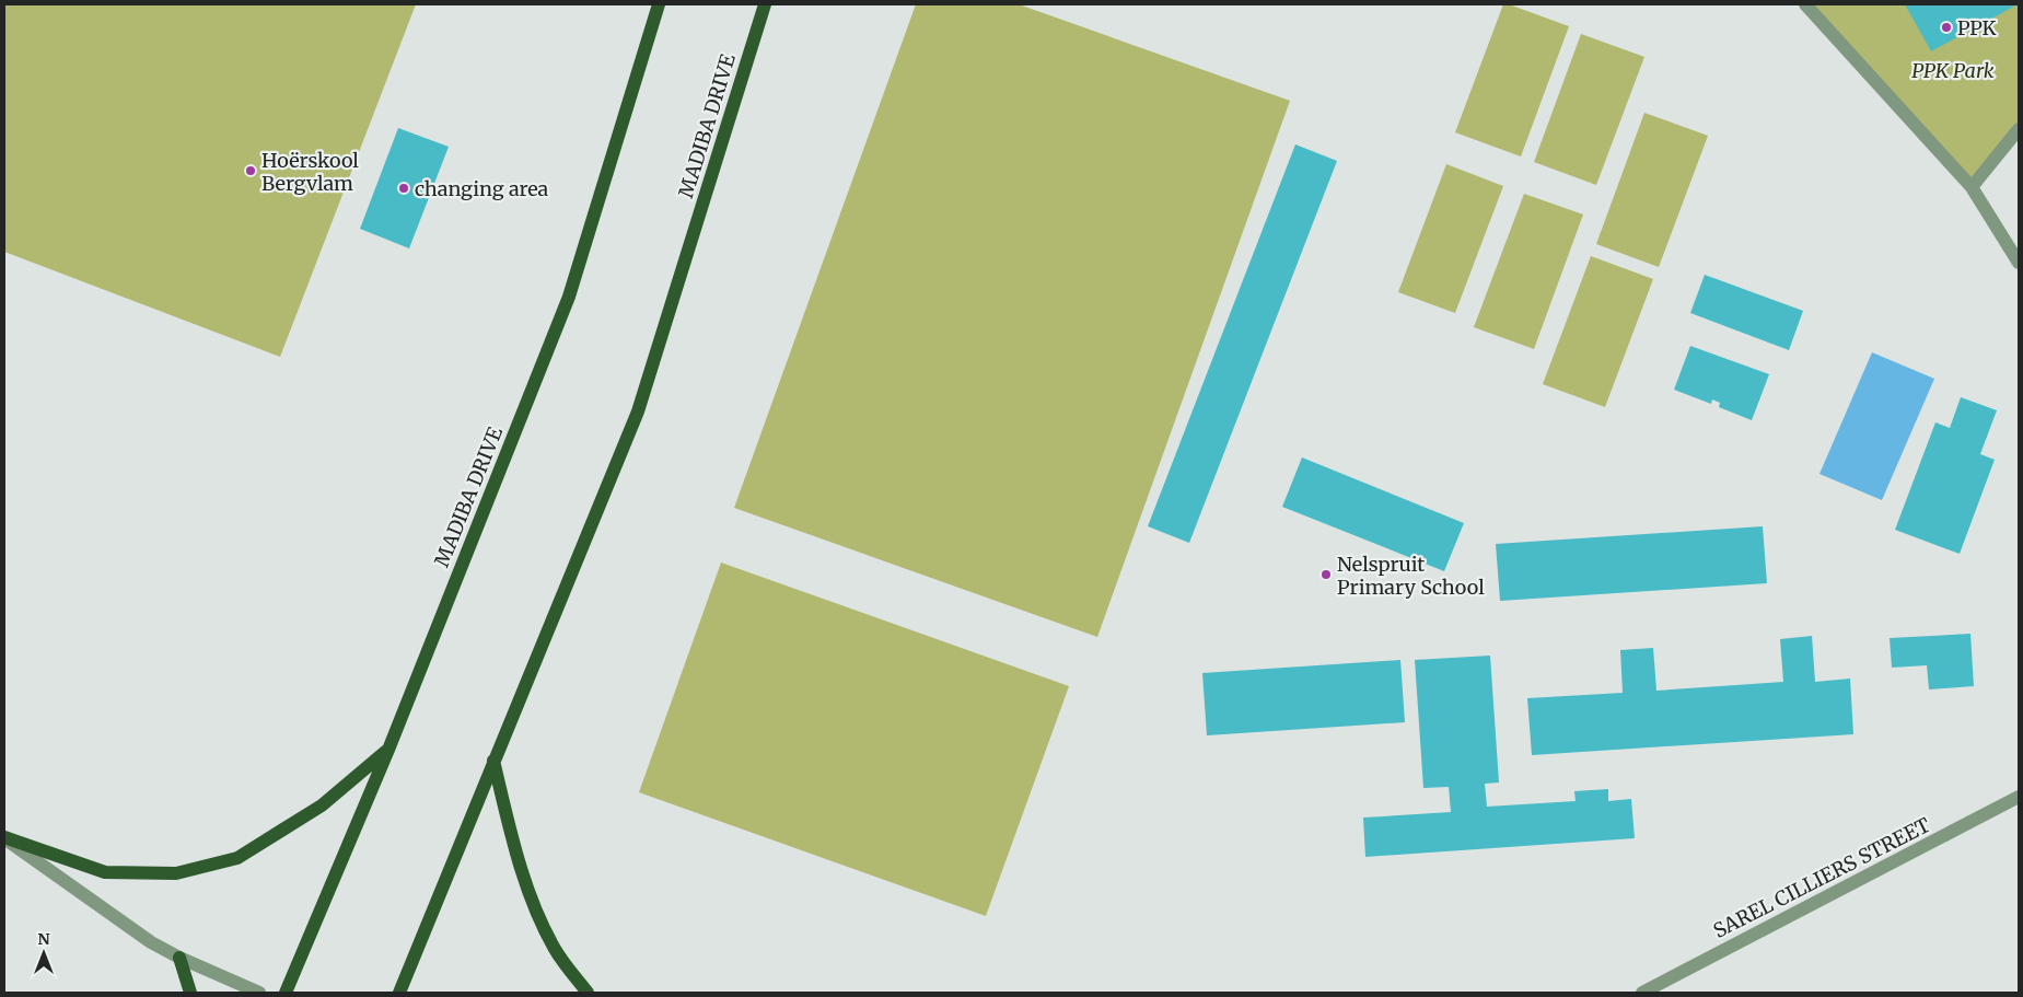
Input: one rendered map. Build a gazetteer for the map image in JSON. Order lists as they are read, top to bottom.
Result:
{
  "streets": {
    "main road": ["MADIBA DRIVE"],
    "street": ["SAREL CILLIERS STREET"]
  },
  "parks": ["PPK Park"],
  "places": [
    "PPK",
    "Hoërskool Bergvlam",
    "changing area",
    "Nelspruit Primary School"
  ],
  "north": "top"
}
